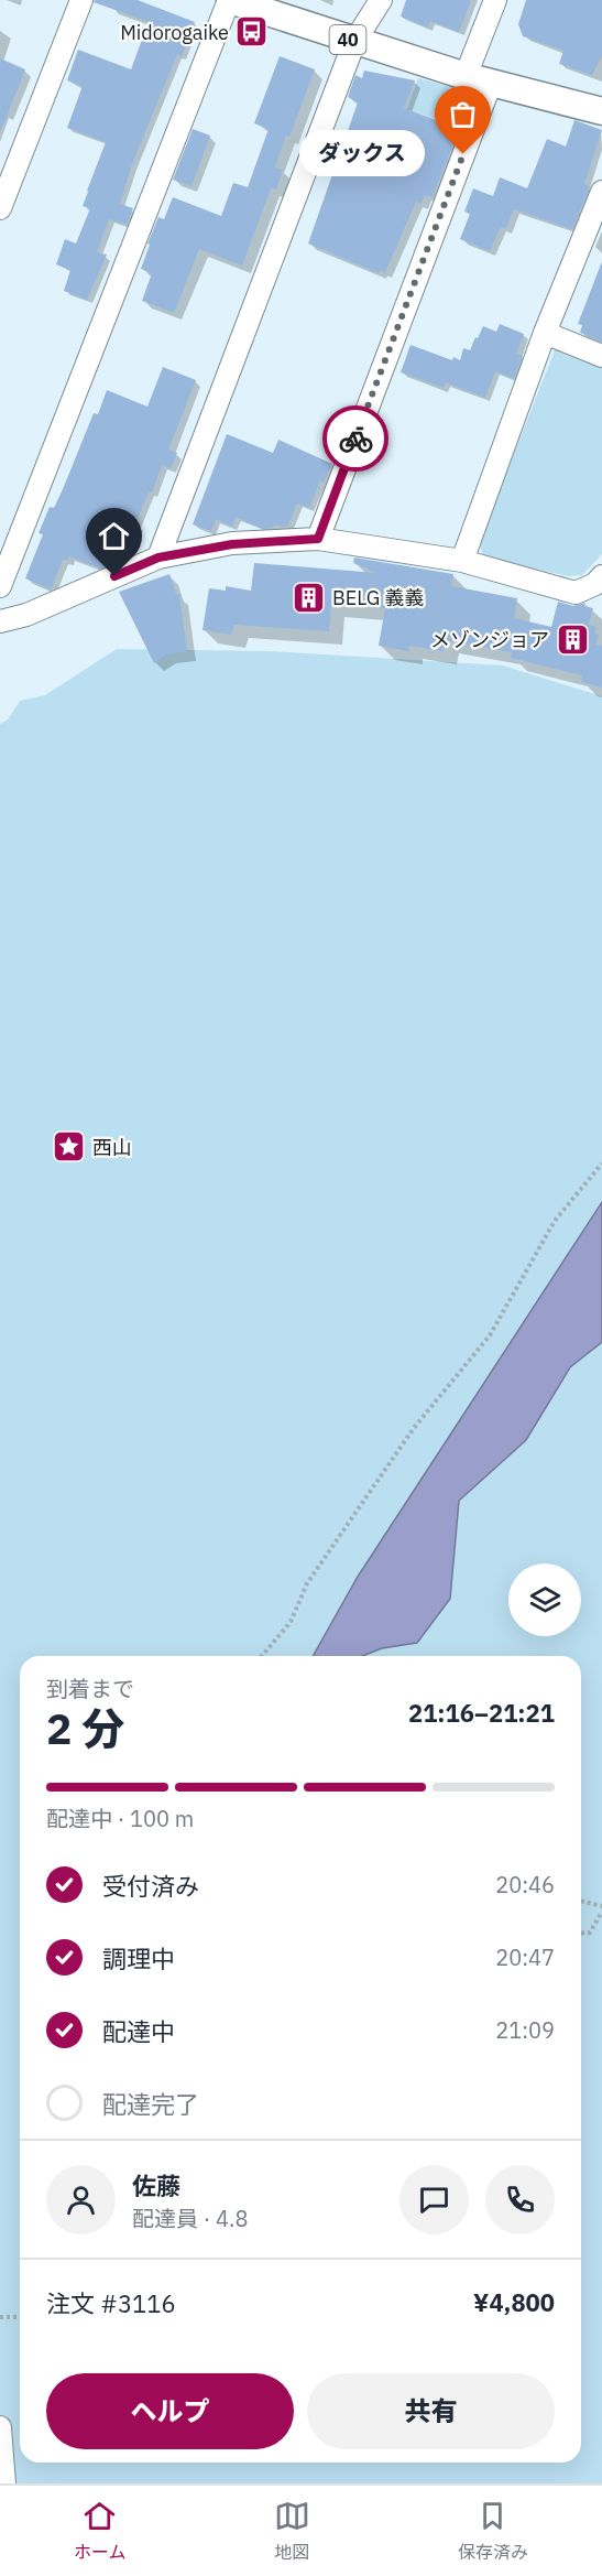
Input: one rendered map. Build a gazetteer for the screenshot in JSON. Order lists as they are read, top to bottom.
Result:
{
  "streets": {
    "main road": ["40"]
  },
  "places": {
    "bus stop": ["Midorogaike"],
    "other": ["ダックス"],
    "building": ["BELG 義義", "メゾンジョア"],
    "place": ["西山"]
  },
  "page": {
    "bubble": "ダックス",
    "heading": ["2 分", "到着まで", "21:16–21:21"],
    "panel": [
      "佐藤",
      "配達員 · 4.8",
      "注文 #3116",
      "¥4,800"
    ],
    "bar": "配達中 · 100 m",
    "list": [
      ["受付済み", "20:46"],
      ["調理中", "20:47"],
      ["配達中", "21:09"],
      "配達完了"
    ],
    "buttons": ["ヘルプ", "共有"],
    "tabs": ["ホーム", "地図", "保存済み"]
  }
}
